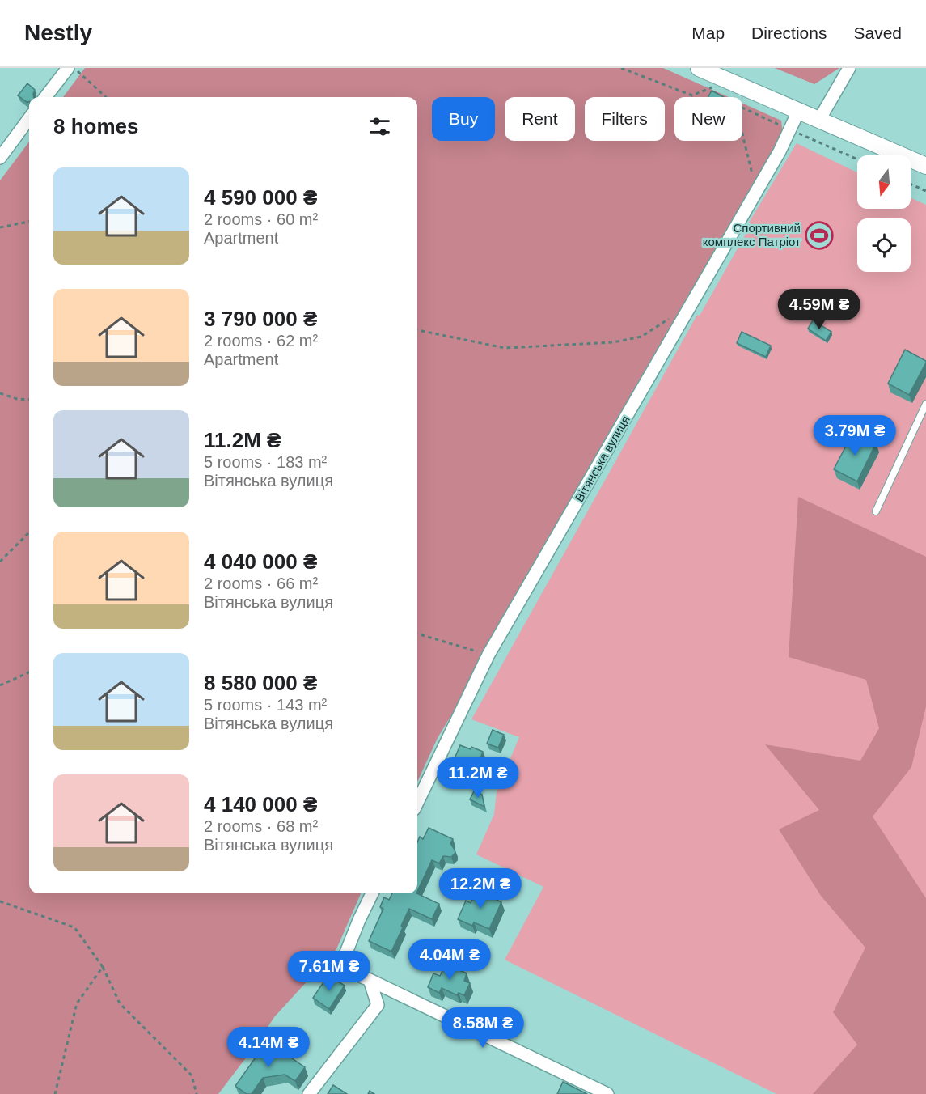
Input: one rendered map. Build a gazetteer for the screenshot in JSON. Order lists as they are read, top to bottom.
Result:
{
  "streets": {
    "street": ["Вітянська вулиця"]
  },
  "places": {
    "sports": ["Спортивний комплекс Патріот"]
  },
  "north": "bottom",
  "page": {
    "header": "Nestly",
    "nav": ["Map", "Directions", "Saved"],
    "chip": [
      "Buy",
      "Rent",
      "Filters",
      "New"
    ],
    "heading": "8 homes",
    "list": [
      {
        "name": "4 590 000 ₴",
        "note": "2 rooms · 60 m² · Apartment"
      },
      {
        "name": "3 790 000 ₴",
        "note": "2 rooms · 62 m² · Apartment"
      },
      {
        "name": "11.2M ₴",
        "note": "5 rooms · 183 m² · Вітянська вулиця"
      },
      {
        "name": "4 040 000 ₴",
        "note": "2 rooms · 66 m² · Вітянська вулиця"
      },
      {
        "name": "8 580 000 ₴",
        "note": "5 rooms · 143 m² · Вітянська вулиця"
      },
      {
        "name": "4 140 000 ₴",
        "note": "2 rooms · 68 m² · Вітянська вулиця"
      }
    ],
    "price": [
      "4.59M ₴",
      "3.79M ₴",
      "11.2M ₴",
      "12.2M ₴",
      "4.04M ₴",
      "7.61M ₴",
      "8.58M ₴",
      "4.14M ₴"
    ]
  }
}
